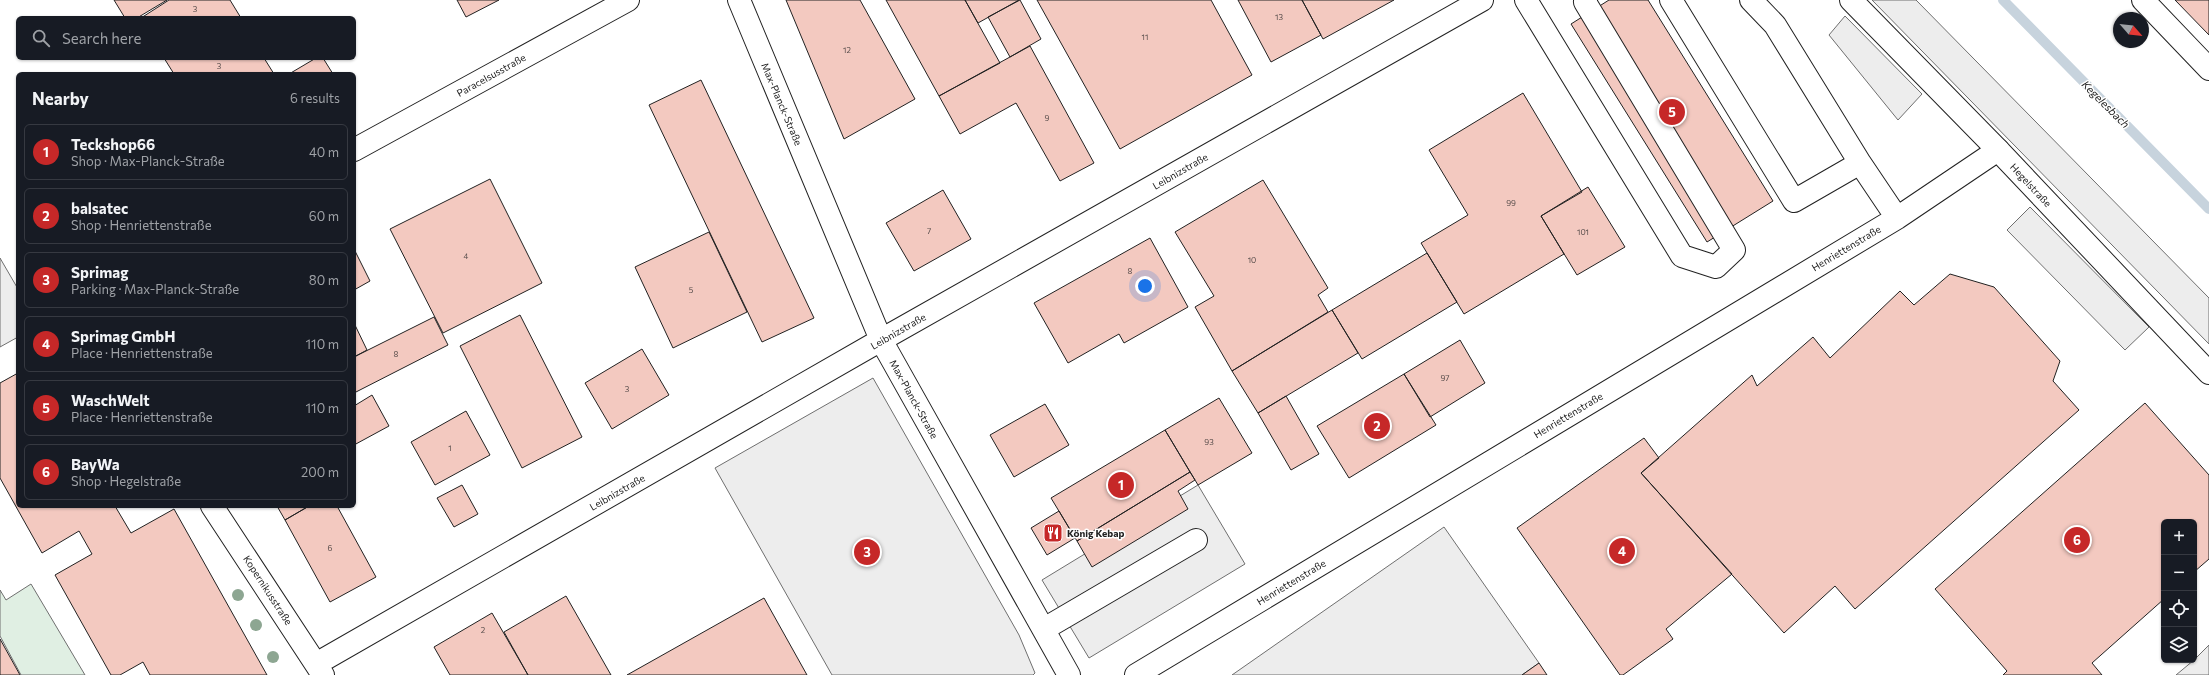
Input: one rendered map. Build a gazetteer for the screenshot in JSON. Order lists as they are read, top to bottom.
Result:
{
  "streets": {
    "street": [
      "Paracelsusstraße",
      "Max-Planck-Straße",
      "Leibnizstraße",
      "Hegelstraße",
      "Henriettenstraße",
      "Kopernikusstraße"
    ]
  },
  "crossings": [
    ["Max-Planck-Straße", "Leibnizstraße"],
    ["Leibnizstraße", "Kopernikusstraße"],
    ["Hegelstraße", "Henriettenstraße"]
  ],
  "water": ["Kegelesbach"],
  "places": {
    "restaurant": ["König Kebap"]
  },
  "house_numbers": [
    "3",
    "13",
    "11",
    "12",
    "3",
    "9",
    "99",
    "7",
    "101",
    "4",
    "10",
    "8",
    "5",
    "8",
    "97",
    "3",
    "93",
    "1",
    "6",
    "2"
  ],
  "north": "bottom right",
  "page": {
    "search": "Search here",
    "heading": ["Nearby", "6 results"],
    "pins": [
      "5",
      "2",
      "1",
      "6",
      "4",
      "3"
    ],
    "list": [
      {
        "mark": "1",
        "name": "Teckshop66",
        "note": "Shop · Max-Planck-Straße",
        "value": "40 m"
      },
      {
        "mark": "2",
        "name": "balsatec",
        "note": "Shop · Henriettenstraße",
        "value": "60 m"
      },
      {
        "mark": "3",
        "name": "Sprimag",
        "note": "Parking · Max-Planck-Straße",
        "value": "80 m"
      },
      {
        "mark": "4",
        "name": "Sprimag GmbH",
        "note": "Place · Henriettenstraße",
        "value": "110 m"
      },
      {
        "mark": "5",
        "name": "WaschWelt",
        "note": "Place · Henriettenstraße",
        "value": "110 m"
      },
      {
        "mark": "6",
        "name": "BayWa",
        "note": "Shop · Hegelstraße",
        "value": "200 m"
      }
    ],
    "map_buttons": ["+", "−"]
  }
}
